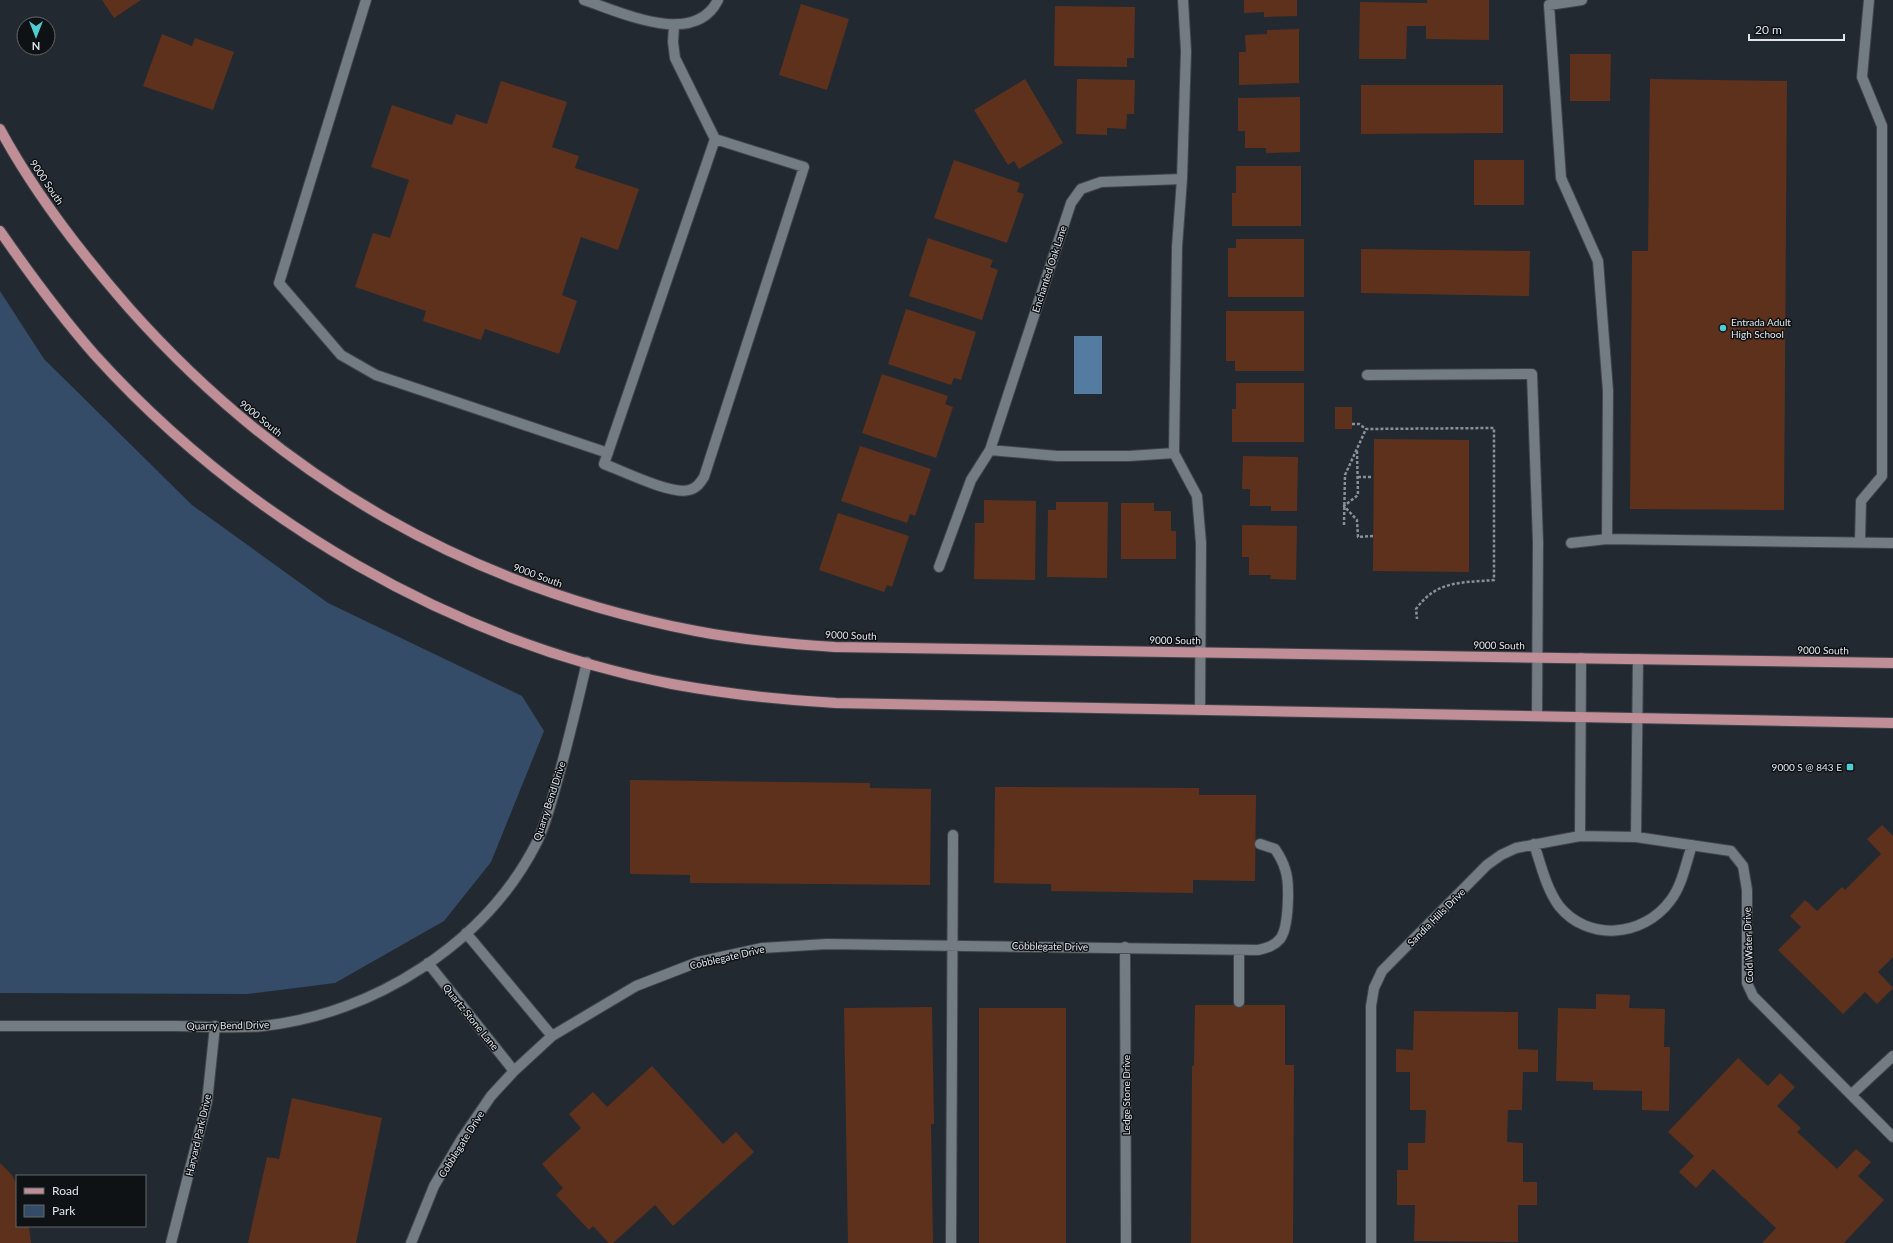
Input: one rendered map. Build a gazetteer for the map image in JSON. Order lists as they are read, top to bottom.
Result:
{
  "streets": {
    "main road": ["9000 South"],
    "street": [
      "Enchanted Oak Lane",
      "Quarry Bend Drive",
      "Sandia Hills Drive",
      "Cold Water Drive",
      "Cobblegate Drive",
      "Quartz Stone Lane",
      "Ledge Stone Drive",
      "Harvard Park Drive"
    ]
  },
  "crossings": [
    ["Quarry Bend Drive", "Quartz Stone Lane"],
    ["Quarry Bend Drive", "Harvard Park Drive"],
    ["Sandia Hills Drive", "Cold Water Drive"],
    ["Cobblegate Drive", "Quartz Stone Lane"],
    ["Cobblegate Drive", "Ledge Stone Drive"]
  ],
  "places": {
    "other": ["Entrada Adult High School"],
    "transit": ["9000 S @ 843 E"]
  },
  "legend": ["Road", "Park"],
  "scale_bar": "20 m",
  "north": "bottom"
}
